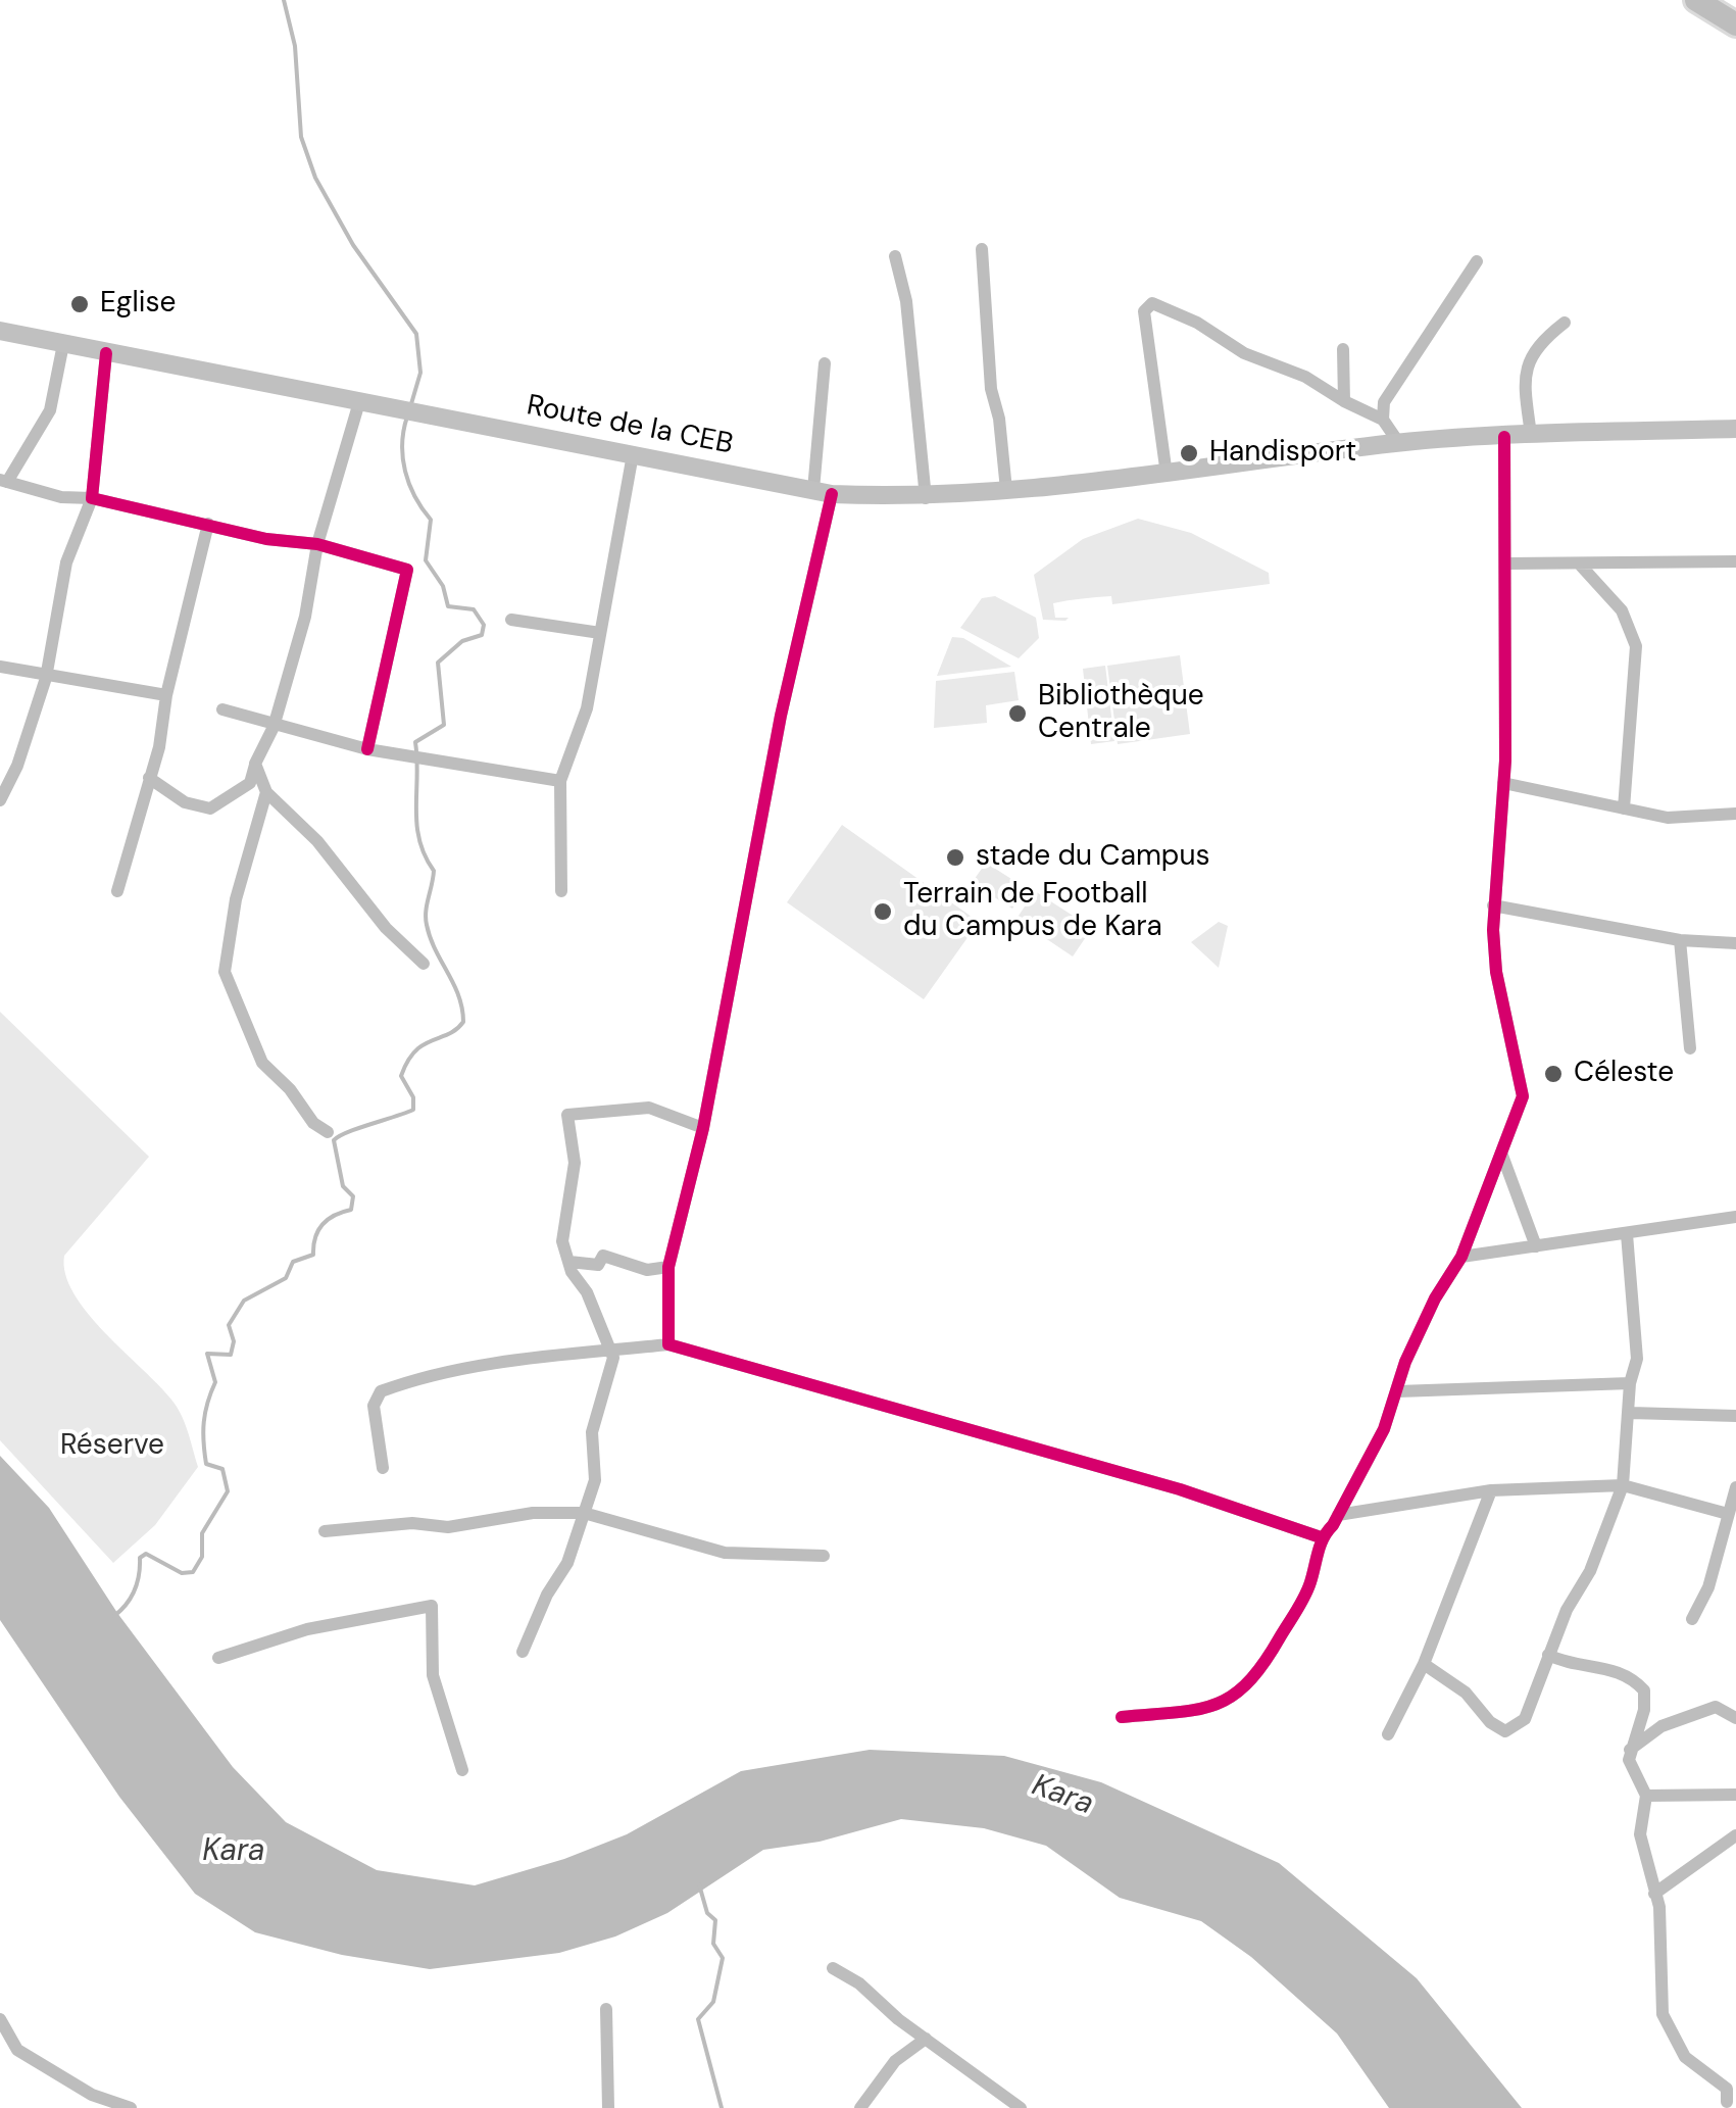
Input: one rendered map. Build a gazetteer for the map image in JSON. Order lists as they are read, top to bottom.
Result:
{
  "streets": {
    "main road": ["Route de la CEB"]
  },
  "water": ["Kara"],
  "parks": ["Réserve"],
  "places": [
    "Eglise",
    "Handisport",
    "Bibliothèque Centrale",
    "stade du Campus",
    "Terrain de Football du Campus de Kara",
    "Céleste"
  ]
}
